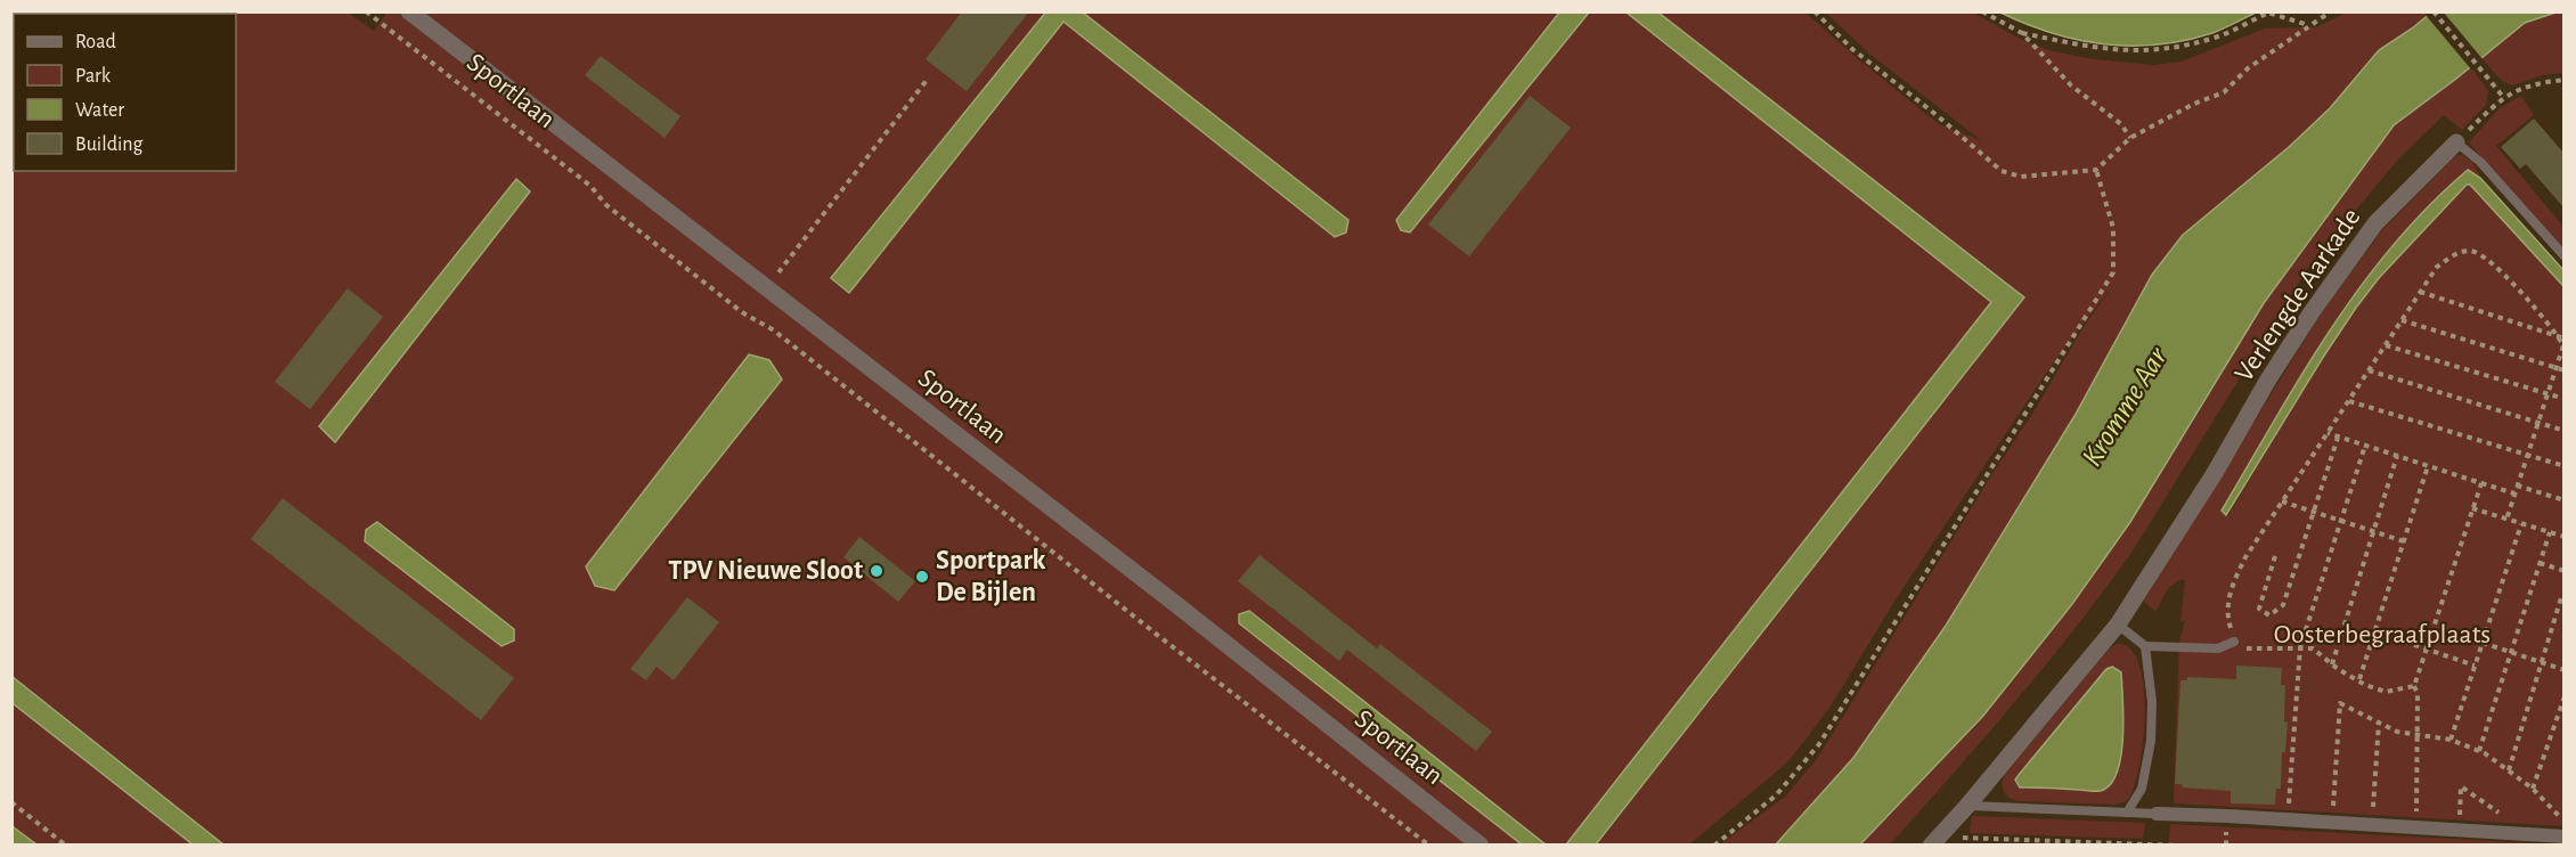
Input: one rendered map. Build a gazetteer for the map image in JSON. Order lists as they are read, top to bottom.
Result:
{
  "streets": {
    "street": ["Sportlaan", "Verlengde Aarkade"]
  },
  "water": ["Kromme Aar"],
  "parks": ["Oosterbegraafplaats"],
  "places": ["TPV Nieuwe Sloot", "Sportpark De Bijlen"],
  "legend": [
    "Road",
    "Park",
    "Water",
    "Building"
  ]
}
